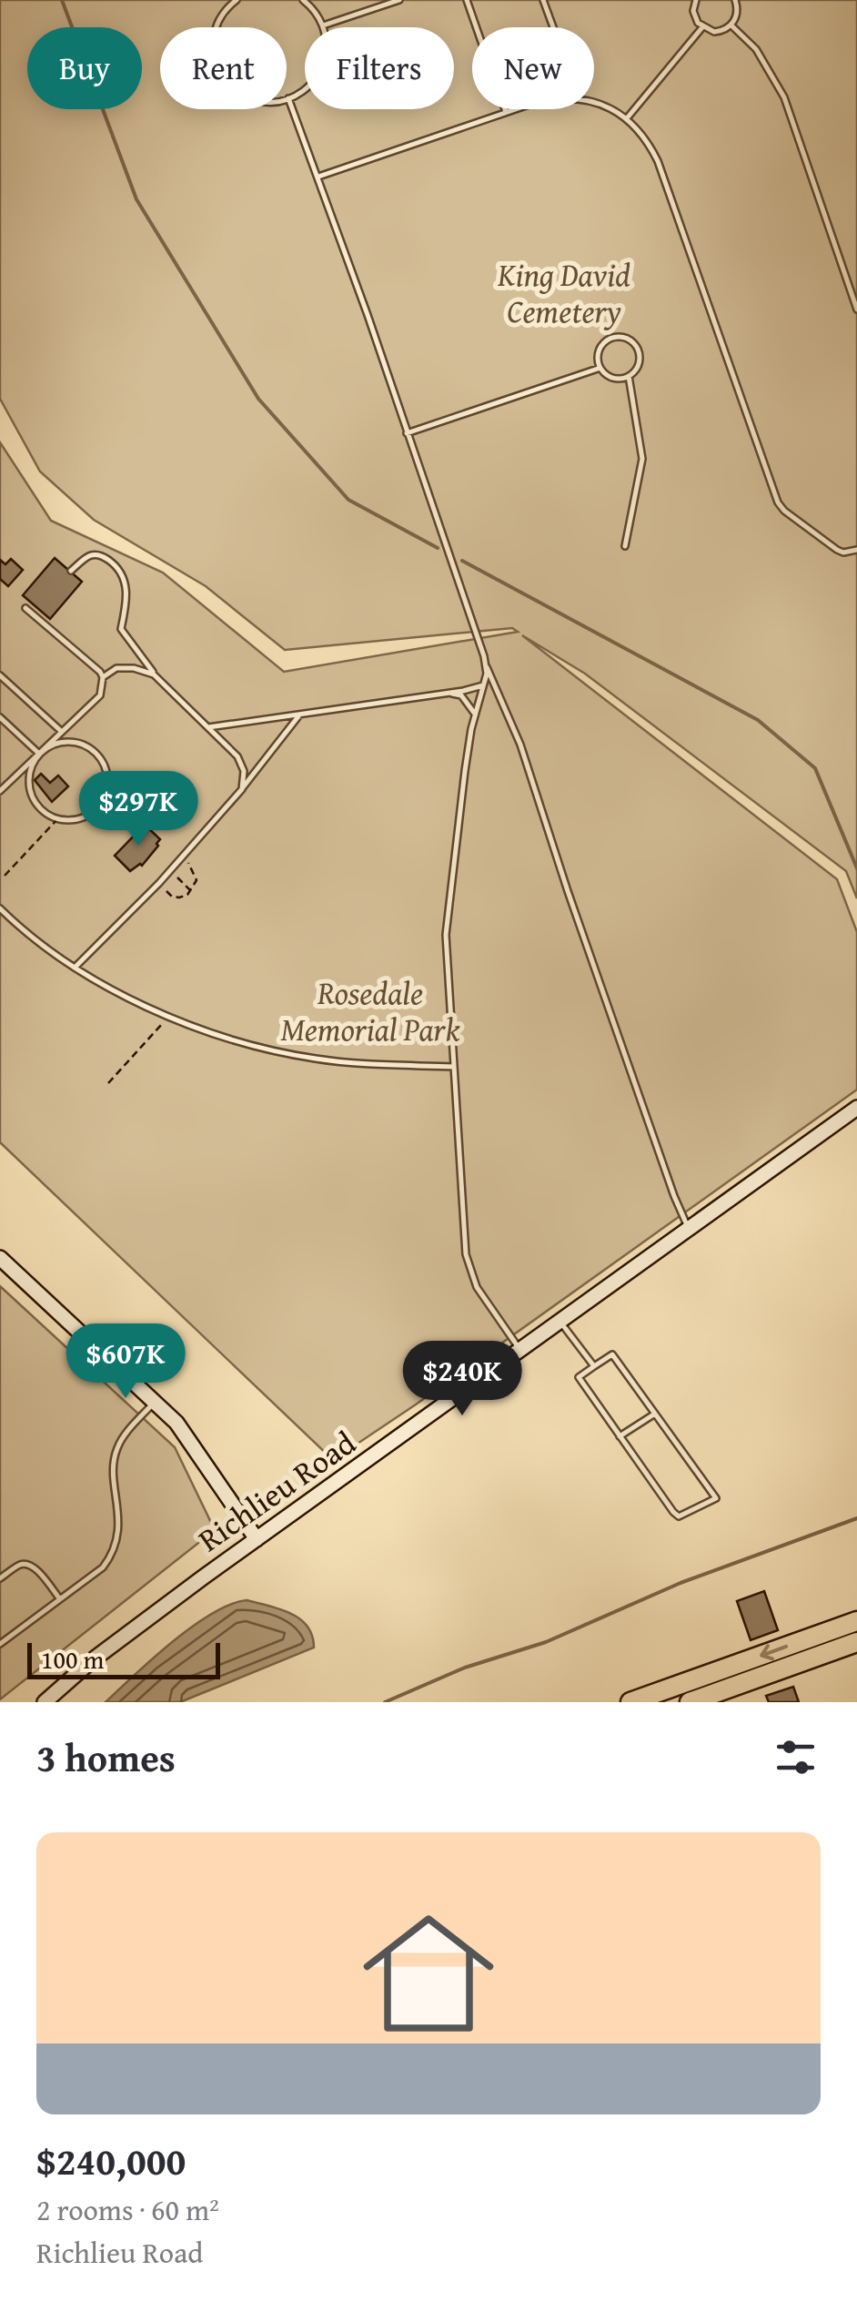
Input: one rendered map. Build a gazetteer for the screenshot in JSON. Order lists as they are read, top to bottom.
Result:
{
  "streets": {
    "main road": ["Richlieu Road"]
  },
  "parks": ["King David Cemetery", "Rosedale Memorial Park"],
  "scale_bar": "100 m",
  "page": {
    "chip": [
      "Buy",
      "Rent",
      "Filters",
      "New"
    ],
    "price": ["$297K", "$607K", "$240K"],
    "scale": "100 m",
    "heading": "3 homes",
    "list": [
      {
        "name": "$240,000",
        "note": "2 rooms · 60 m² · Richlieu Road"
      }
    ]
  }
}
